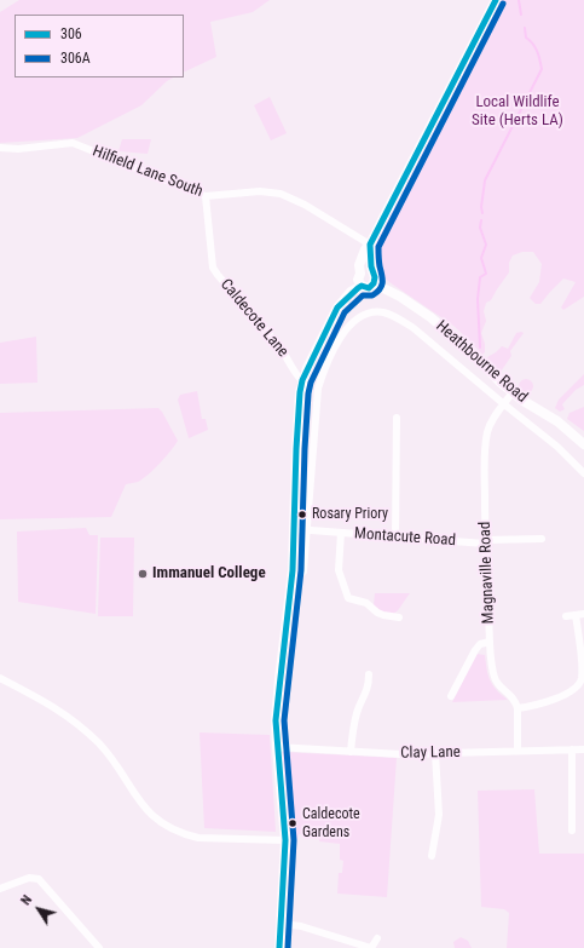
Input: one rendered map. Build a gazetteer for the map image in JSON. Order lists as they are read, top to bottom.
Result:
{
  "streets": {
    "main road": ["Heathbourne Road"],
    "street": [
      "Hilfield Lane South",
      "Caldecote Lane",
      "Montacute Road",
      "Magnaville Road",
      "Clay Lane"
    ]
  },
  "crossings": [
    ["Hilfield Lane South", "Caldecote Lane"],
    ["Heathbourne Road", "Magnaville Road"],
    ["Montacute Road", "Magnaville Road"]
  ],
  "parks": ["Local Wildlife Site (Herts LA)"],
  "places": ["Rosary Priory", "Immanuel College", "Caldecote Gardens"],
  "lines": ["transit line 306", "transit line 306A"],
  "legend": ["306", "306A"],
  "north": "top left"
}
